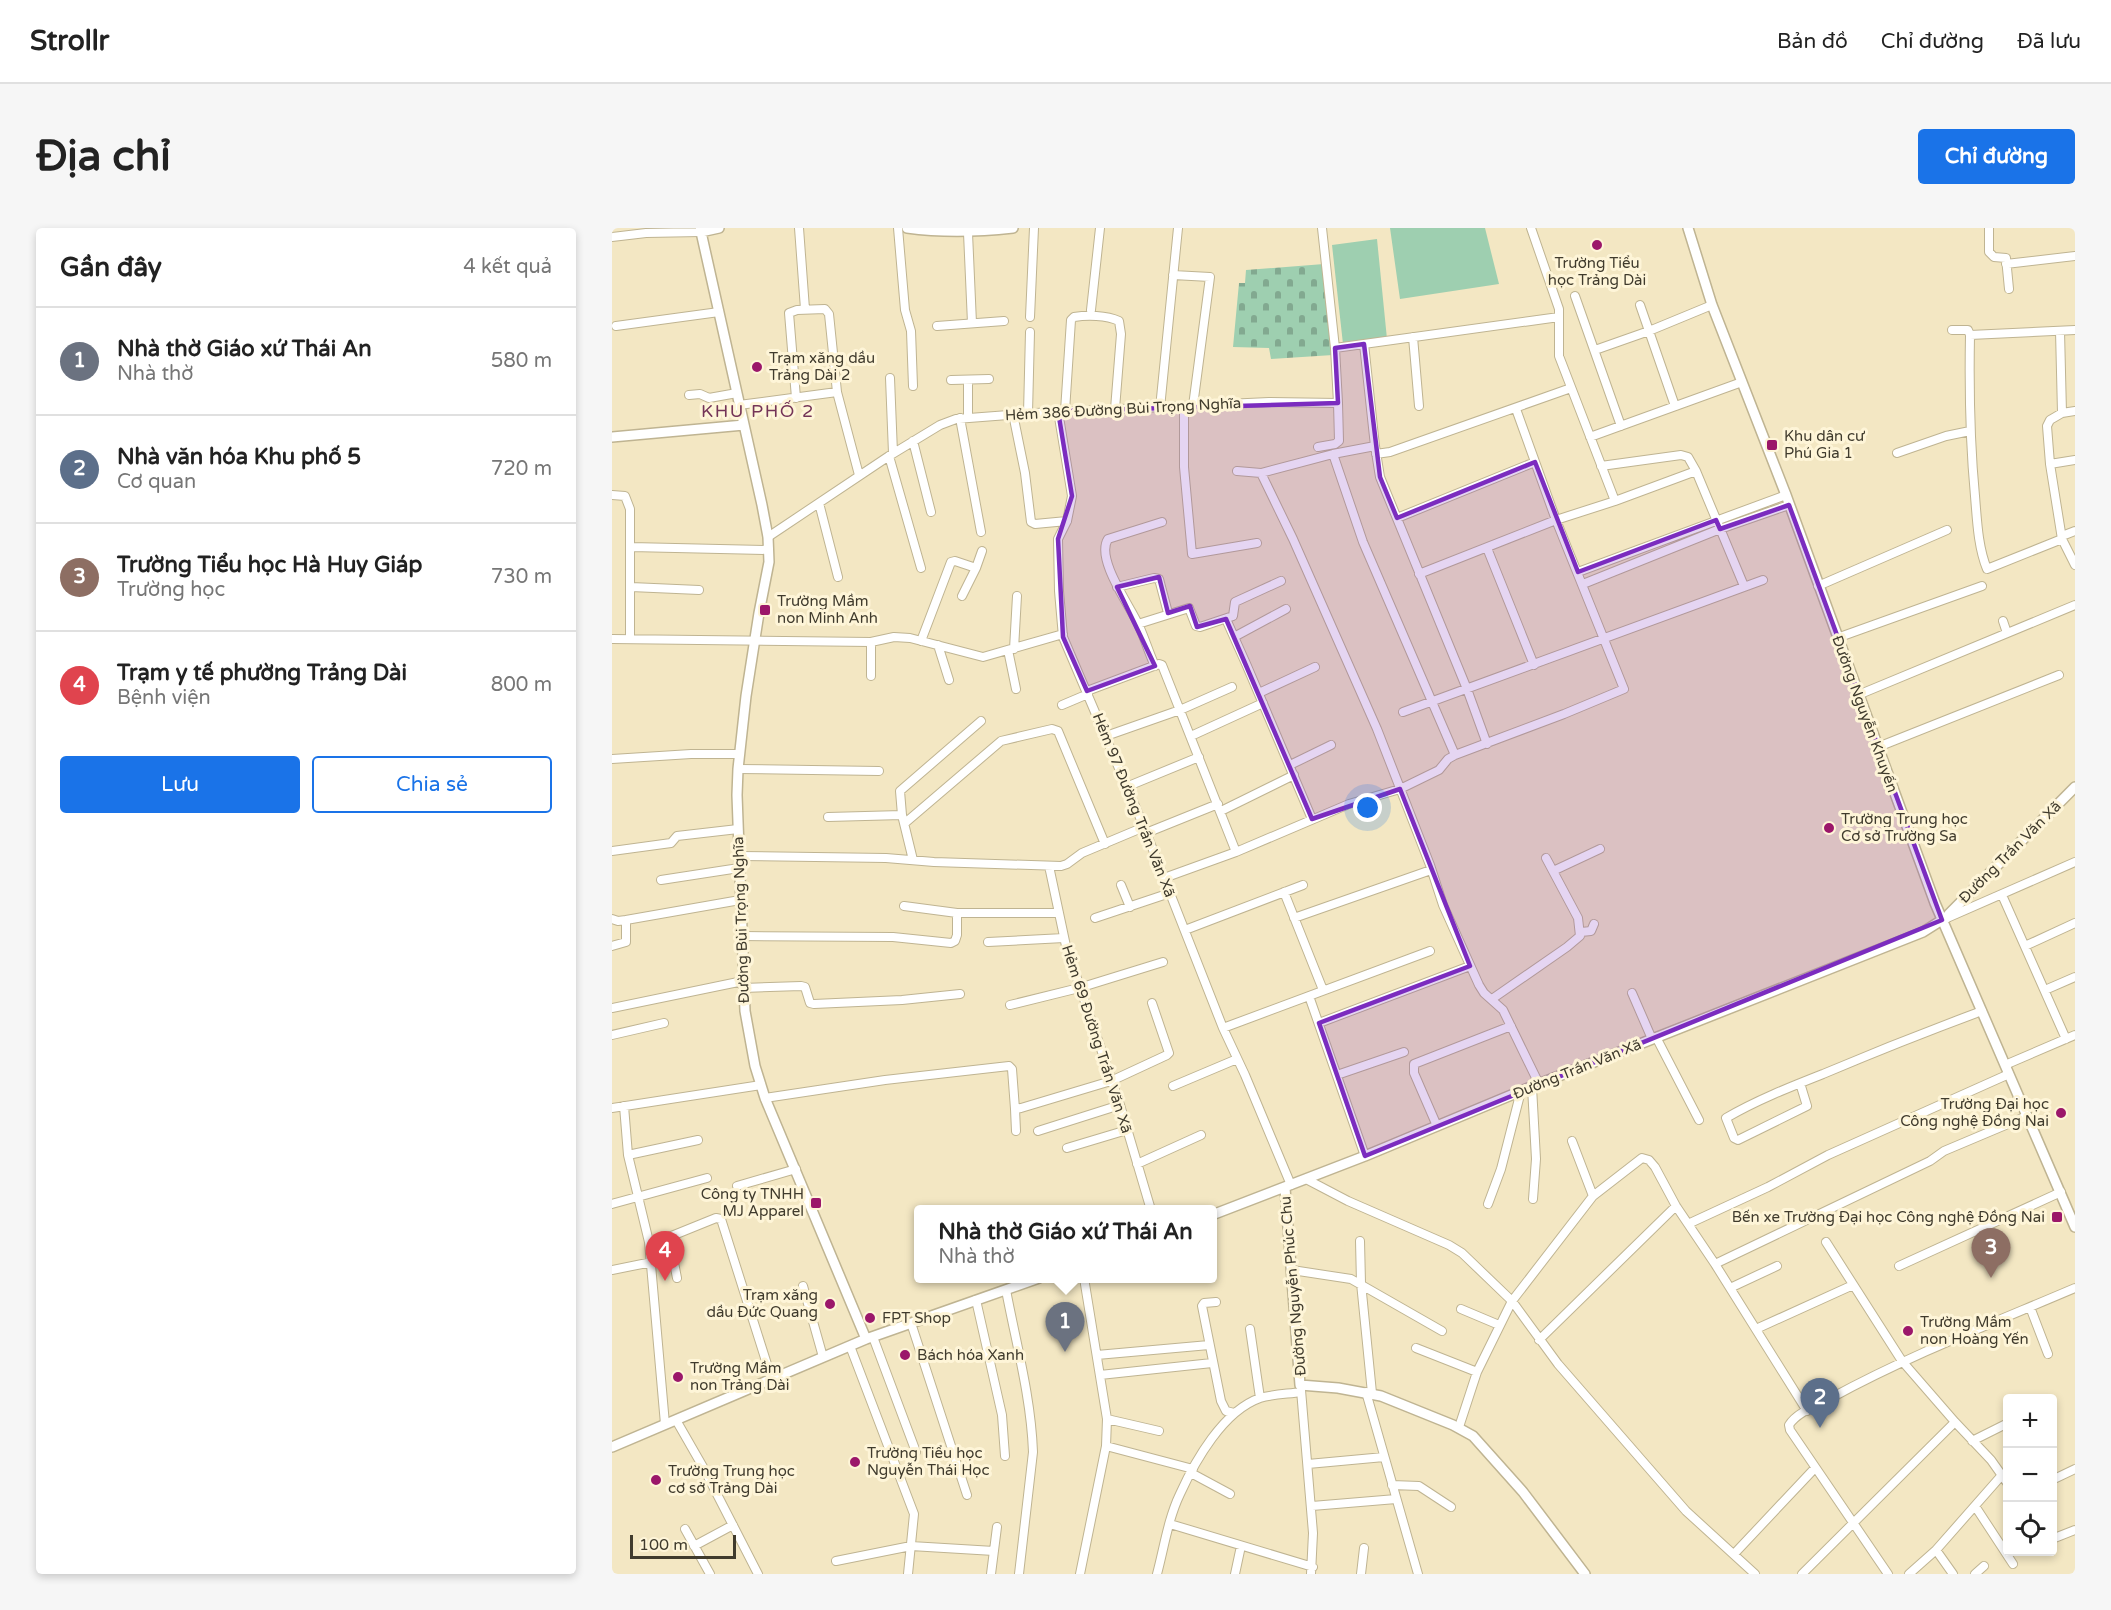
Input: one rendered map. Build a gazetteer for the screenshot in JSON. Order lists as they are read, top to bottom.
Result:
{
  "streets": {
    "street": [
      "Hẻm 386 Đường Bùi Trọng Nghĩa",
      "Đường Nguyễn Khuyến",
      "Hẻm 97 Đường Trần Văn Xã",
      "Đường Trần Văn Xã",
      "Đường Bùi Trọng Nghĩa",
      "Hẻm 69 Đường Trần Văn Xã",
      "Đường Nguyễn Phúc Chu"
    ]
  },
  "crossings": [
    ["Hẻm 386 Đường Bùi Trọng Nghĩa", "Hẻm 97 Đường Trần Văn Xã"],
    ["Hẻm 386 Đường Bùi Trọng Nghĩa", "Đường Bùi Trọng Nghĩa"],
    ["Đường Nguyễn Khuyến", "Đường Trần Văn Xã"],
    ["Hẻm 97 Đường Trần Văn Xã", "Đường Trần Văn Xã"],
    ["Hẻm 97 Đường Trần Văn Xã", "Đường Nguyễn Phúc Chu"],
    ["Đường Trần Văn Xã", "Đường Nguyễn Phúc Chu"]
  ],
  "districts": ["KHU PHỐ 2"],
  "places": {
    "other": [
      "Trường Tiểu học Trảng Dài",
      "Trạm xăng dầu Trảng Dài 2",
      "Trường Trung học Cơ sở Trường Sa",
      "Trường Đại học Công nghệ Đồng Nai",
      "Trạm xăng dầu Đức Quang",
      "FPT Shop",
      "Trường Mầm non Hoàng Yến",
      "Bách hóa Xanh",
      "Trường Mầm non Trảng Dài",
      "Trường Tiểu học Nguyễn Thái Học",
      "Trường Trung học cơ sở Trảng Dài"
    ],
    "transit": [
      "Khu dân cư Phú Gia 1",
      "Trường Mầm non Minh Anh",
      "Công ty TNHH MJ Apparel",
      "Bến xe Trường Đại học Công nghệ Đồng Nai"
    ]
  },
  "scale_bar": "100 m",
  "page": {
    "header": "Strollr",
    "nav": ["Bản đồ", "Chỉ đường", "Đã lưu"],
    "buttons": [
      "Chỉ đường",
      ["Lưu", "Chia sẻ"]
    ],
    "title": "Địa chỉ",
    "heading": ["Gần đây", "4 kết quả"],
    "list": [
      {
        "mark": "1",
        "name": "Nhà thờ Giáo xứ Thái An",
        "note": "Nhà thờ",
        "value": "580 m"
      },
      {
        "mark": "2",
        "name": "Nhà văn hóa Khu phố 5",
        "note": "Cơ quan",
        "value": "720 m"
      },
      {
        "mark": "3",
        "name": "Trường Tiểu học Hà Huy Giáp",
        "note": "Trường học",
        "value": "730 m"
      },
      {
        "mark": "4",
        "name": "Trạm y tế phường Trảng Dài",
        "note": "Bệnh viện",
        "value": "800 m"
      }
    ],
    "popup": ["Nhà thờ Giáo xứ Thái An", "Nhà thờ"],
    "pins": [
      "3",
      "4",
      "1",
      "2"
    ],
    "map_buttons": ["+", "−"],
    "scale": "100 m"
  }
}
